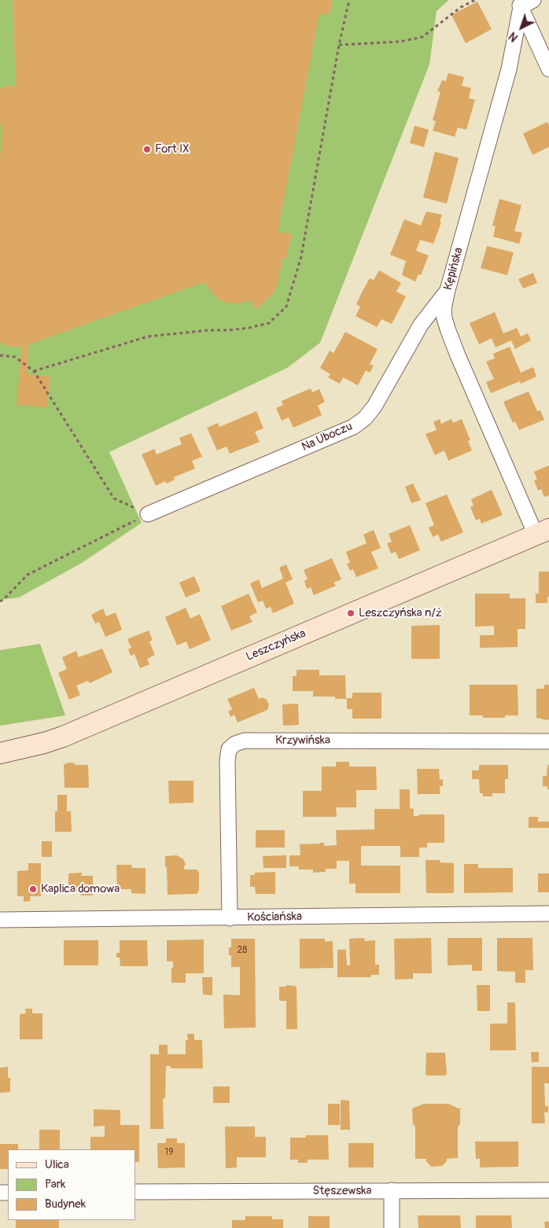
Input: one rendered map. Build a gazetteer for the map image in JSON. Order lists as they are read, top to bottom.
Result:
{
  "streets": {
    "street": [
      "Kępińska",
      "Na Uboczu",
      "Leszczyńska",
      "Krzywińska",
      "Kościańska",
      "Stęszewska"
    ]
  },
  "crossings": [
    ["Kępińska", "Na Uboczu"],
    ["Kępińska", "Leszczyńska"],
    ["Krzywińska", "Kościańska"]
  ],
  "places": ["Fort IX", "Leszczyńska n/ż", "Kaplica domowa"],
  "house_numbers": ["28", "19"],
  "legend": ["Ulica", "Park", "Budynek"],
  "north": "bottom left"
}
